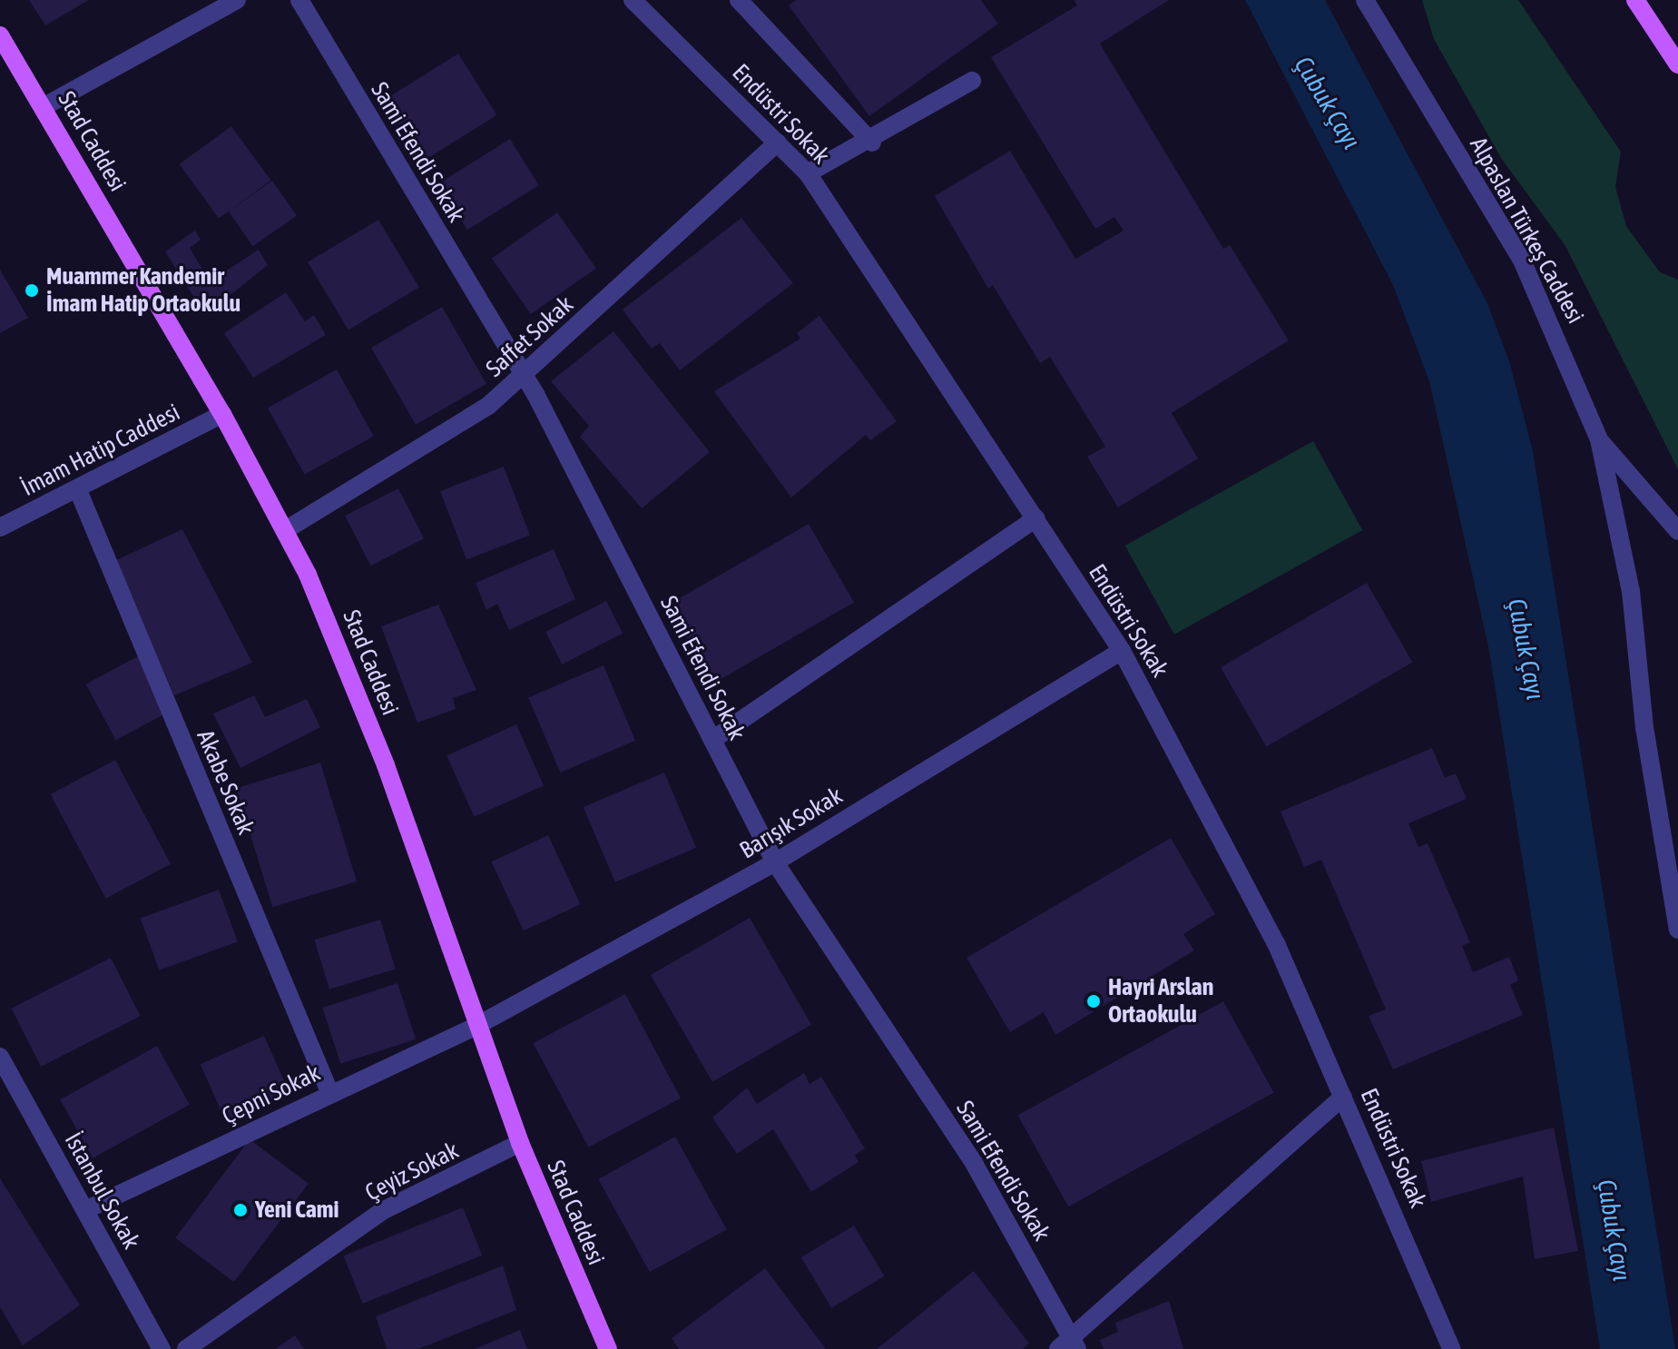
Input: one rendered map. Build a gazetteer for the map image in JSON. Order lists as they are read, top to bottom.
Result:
{
  "streets": {
    "main road": ["Stad Caddesi"],
    "street": [
      "Endüstri Sokak",
      "Sami Efendi Sokak",
      "Alpaslan Türkeş Caddesi",
      "Saffet Sokak",
      "İmam Hatip Caddesi",
      "Akabe Sokak",
      "Barışık Sokak",
      "Çepni Sokak",
      "Çeyiz Sokak",
      "İstanbul Sokak"
    ]
  },
  "crossings": [
    ["Endüstri Sokak", "Saffet Sokak"],
    ["Endüstri Sokak", "Barışık Sokak"],
    ["Stad Caddesi", "Saffet Sokak"],
    ["Stad Caddesi", "İmam Hatip Caddesi"],
    ["Stad Caddesi", "Barışık Sokak"],
    ["Stad Caddesi", "Çepni Sokak"],
    ["Stad Caddesi", "Çeyiz Sokak"],
    ["Sami Efendi Sokak", "Saffet Sokak"],
    ["Sami Efendi Sokak", "Barışık Sokak"],
    ["İmam Hatip Caddesi", "Akabe Sokak"],
    ["Akabe Sokak", "Çepni Sokak"],
    ["Barışık Sokak", "Çepni Sokak"],
    ["Çepni Sokak", "İstanbul Sokak"]
  ],
  "water": ["Çubuk Çayı"],
  "places": ["Muammer Kandemir İmam Hatip Ortaokulu", "Hayri Arslan Ortaokulu", "Yeni Cami"]
}
